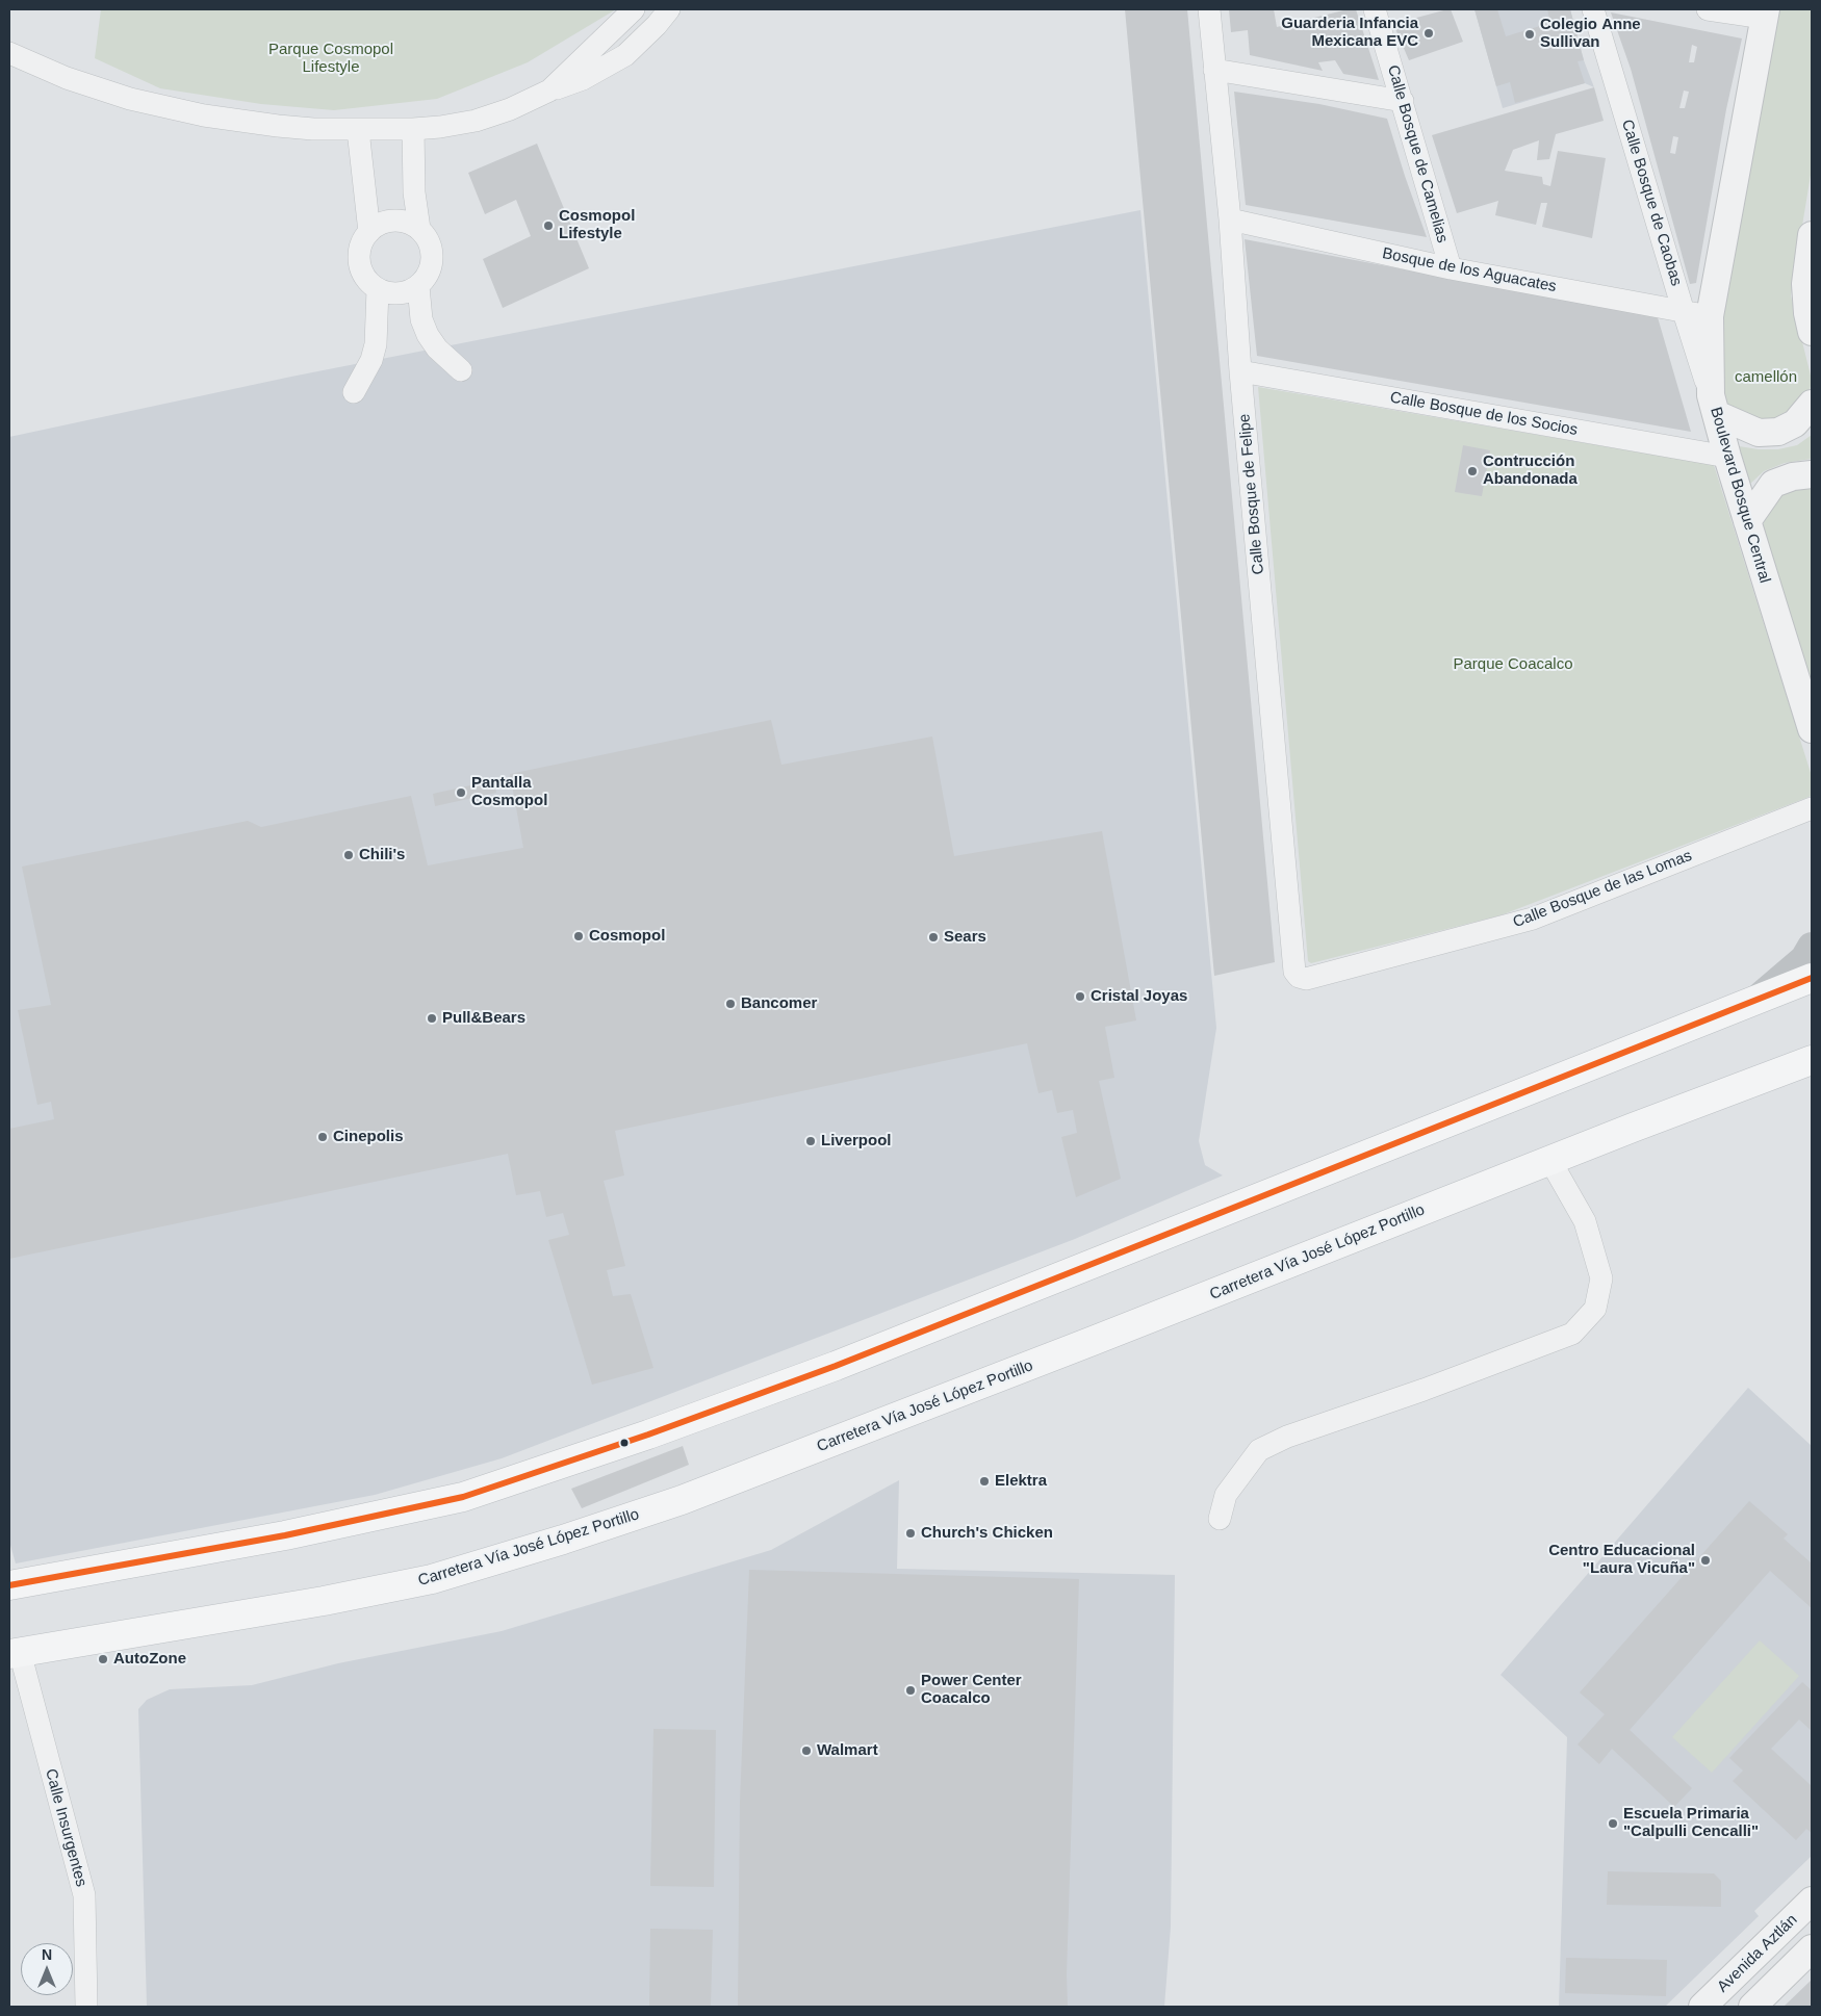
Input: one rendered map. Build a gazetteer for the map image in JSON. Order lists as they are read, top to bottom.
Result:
{
  "streets": {
    "main road": ["Carretera Vía José López Portillo"],
    "street": [
      "Calle Bosque de Camelias",
      "Calle Bosque de Caobas",
      "Bosque de los Aguacates",
      "Calle Bosque de los Socios",
      "Calle Bosque de Felipe",
      "Boulevard Bosque Central",
      "Calle Bosque de las Lomas",
      "Calle Insurgentes",
      "Avenida Aztlán"
    ]
  },
  "crossings": [
    ["Calle Bosque de Camelias", "Bosque de los Aguacates"],
    ["Calle Bosque de Caobas", "Bosque de los Aguacates"],
    ["Calle Bosque de Caobas", "Boulevard Bosque Central"],
    ["Bosque de los Aguacates", "Calle Bosque de Felipe"],
    ["Bosque de los Aguacates", "Boulevard Bosque Central"],
    ["Calle Bosque de los Socios", "Calle Bosque de Felipe"],
    ["Calle Bosque de los Socios", "Boulevard Bosque Central"],
    ["Calle Bosque de Felipe", "Calle Bosque de las Lomas"],
    ["Carretera Vía José López Portillo", "Calle Insurgentes"]
  ],
  "parks": ["Parque Cosmopol Lifestyle", "camellón", "Parque Coacalco"],
  "places": [
    "Guarderia Infancia Mexicana EVC",
    "Colegio Anne Sullivan",
    "Cosmopol Lifestyle",
    "Contrucción Abandonada",
    "Pantalla Cosmopol",
    "Chili's",
    "Cosmopol",
    "Sears",
    "Cristal Joyas",
    "Bancomer",
    "Pull&Bears",
    "Cinepolis",
    "Liverpool",
    "Elektra",
    "Church's Chicken",
    "Centro Educacional \"Laura Vicuña\"",
    "AutoZone",
    "Power Center Coacalco",
    "Walmart",
    "Escuela Primaria \"Calpulli Cencalli\""
  ],
  "north": "top"
}
